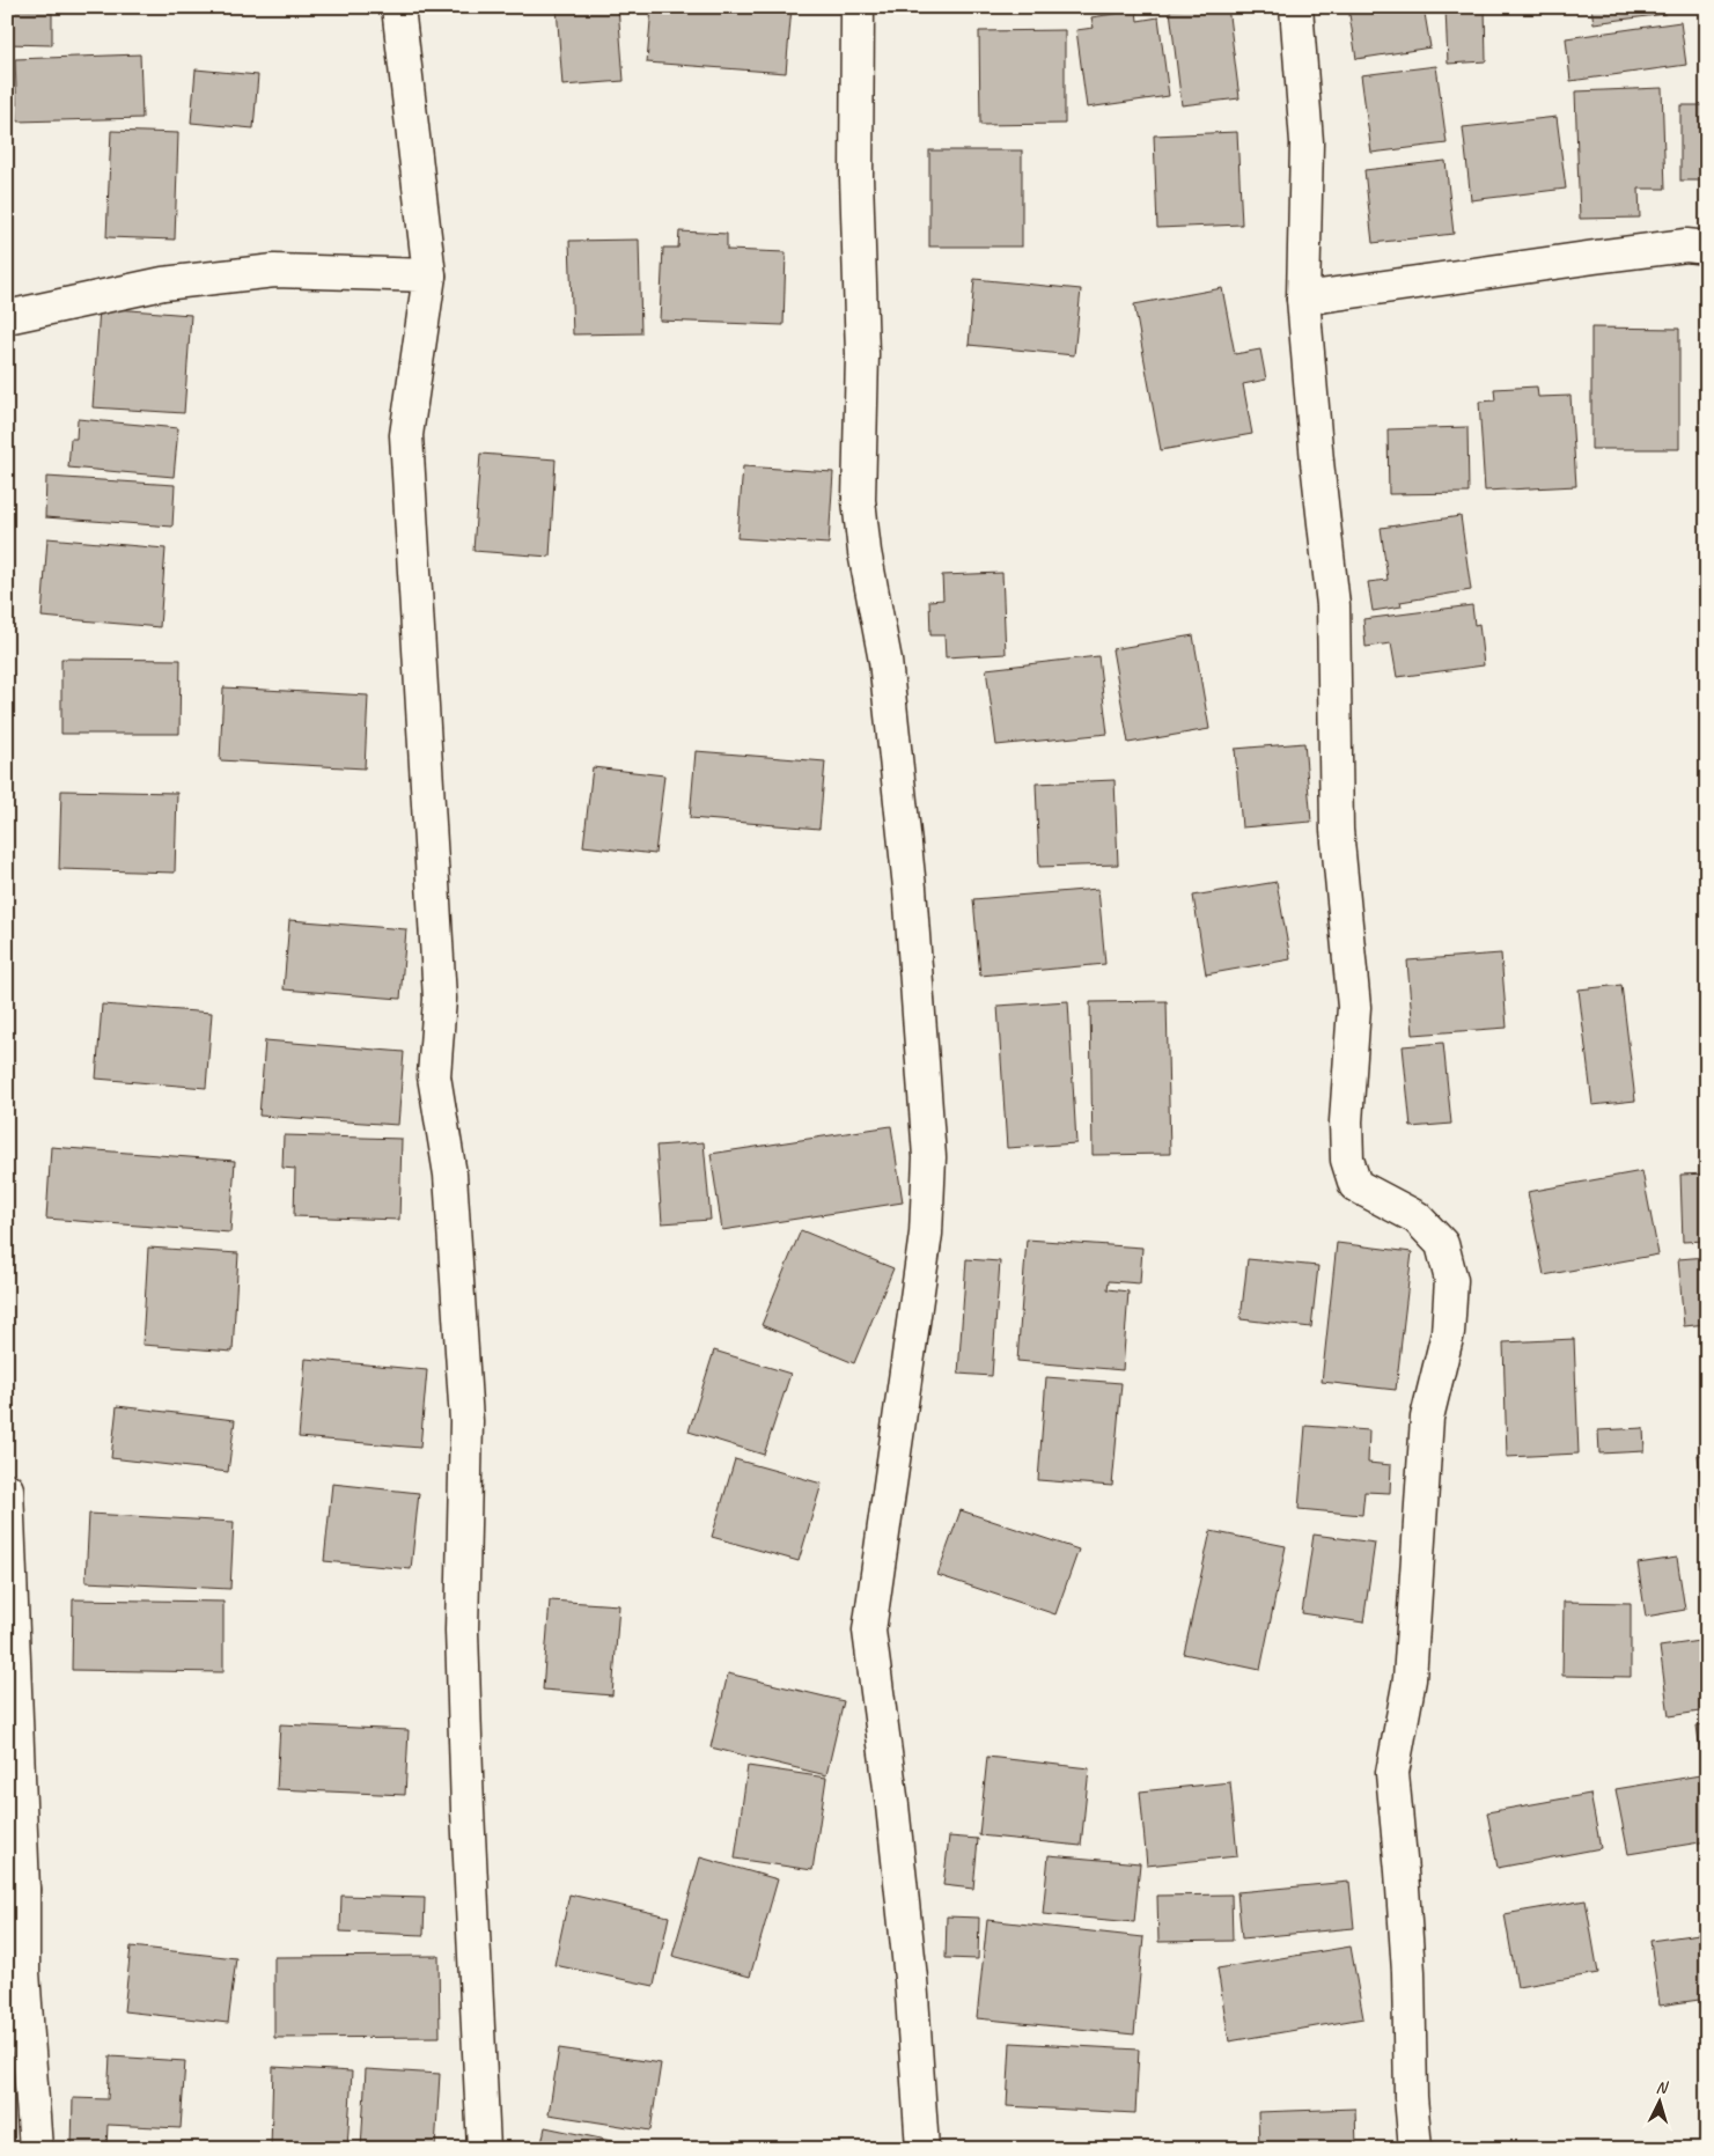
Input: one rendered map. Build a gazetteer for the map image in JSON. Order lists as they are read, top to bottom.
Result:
{
  "north": "top"
}
